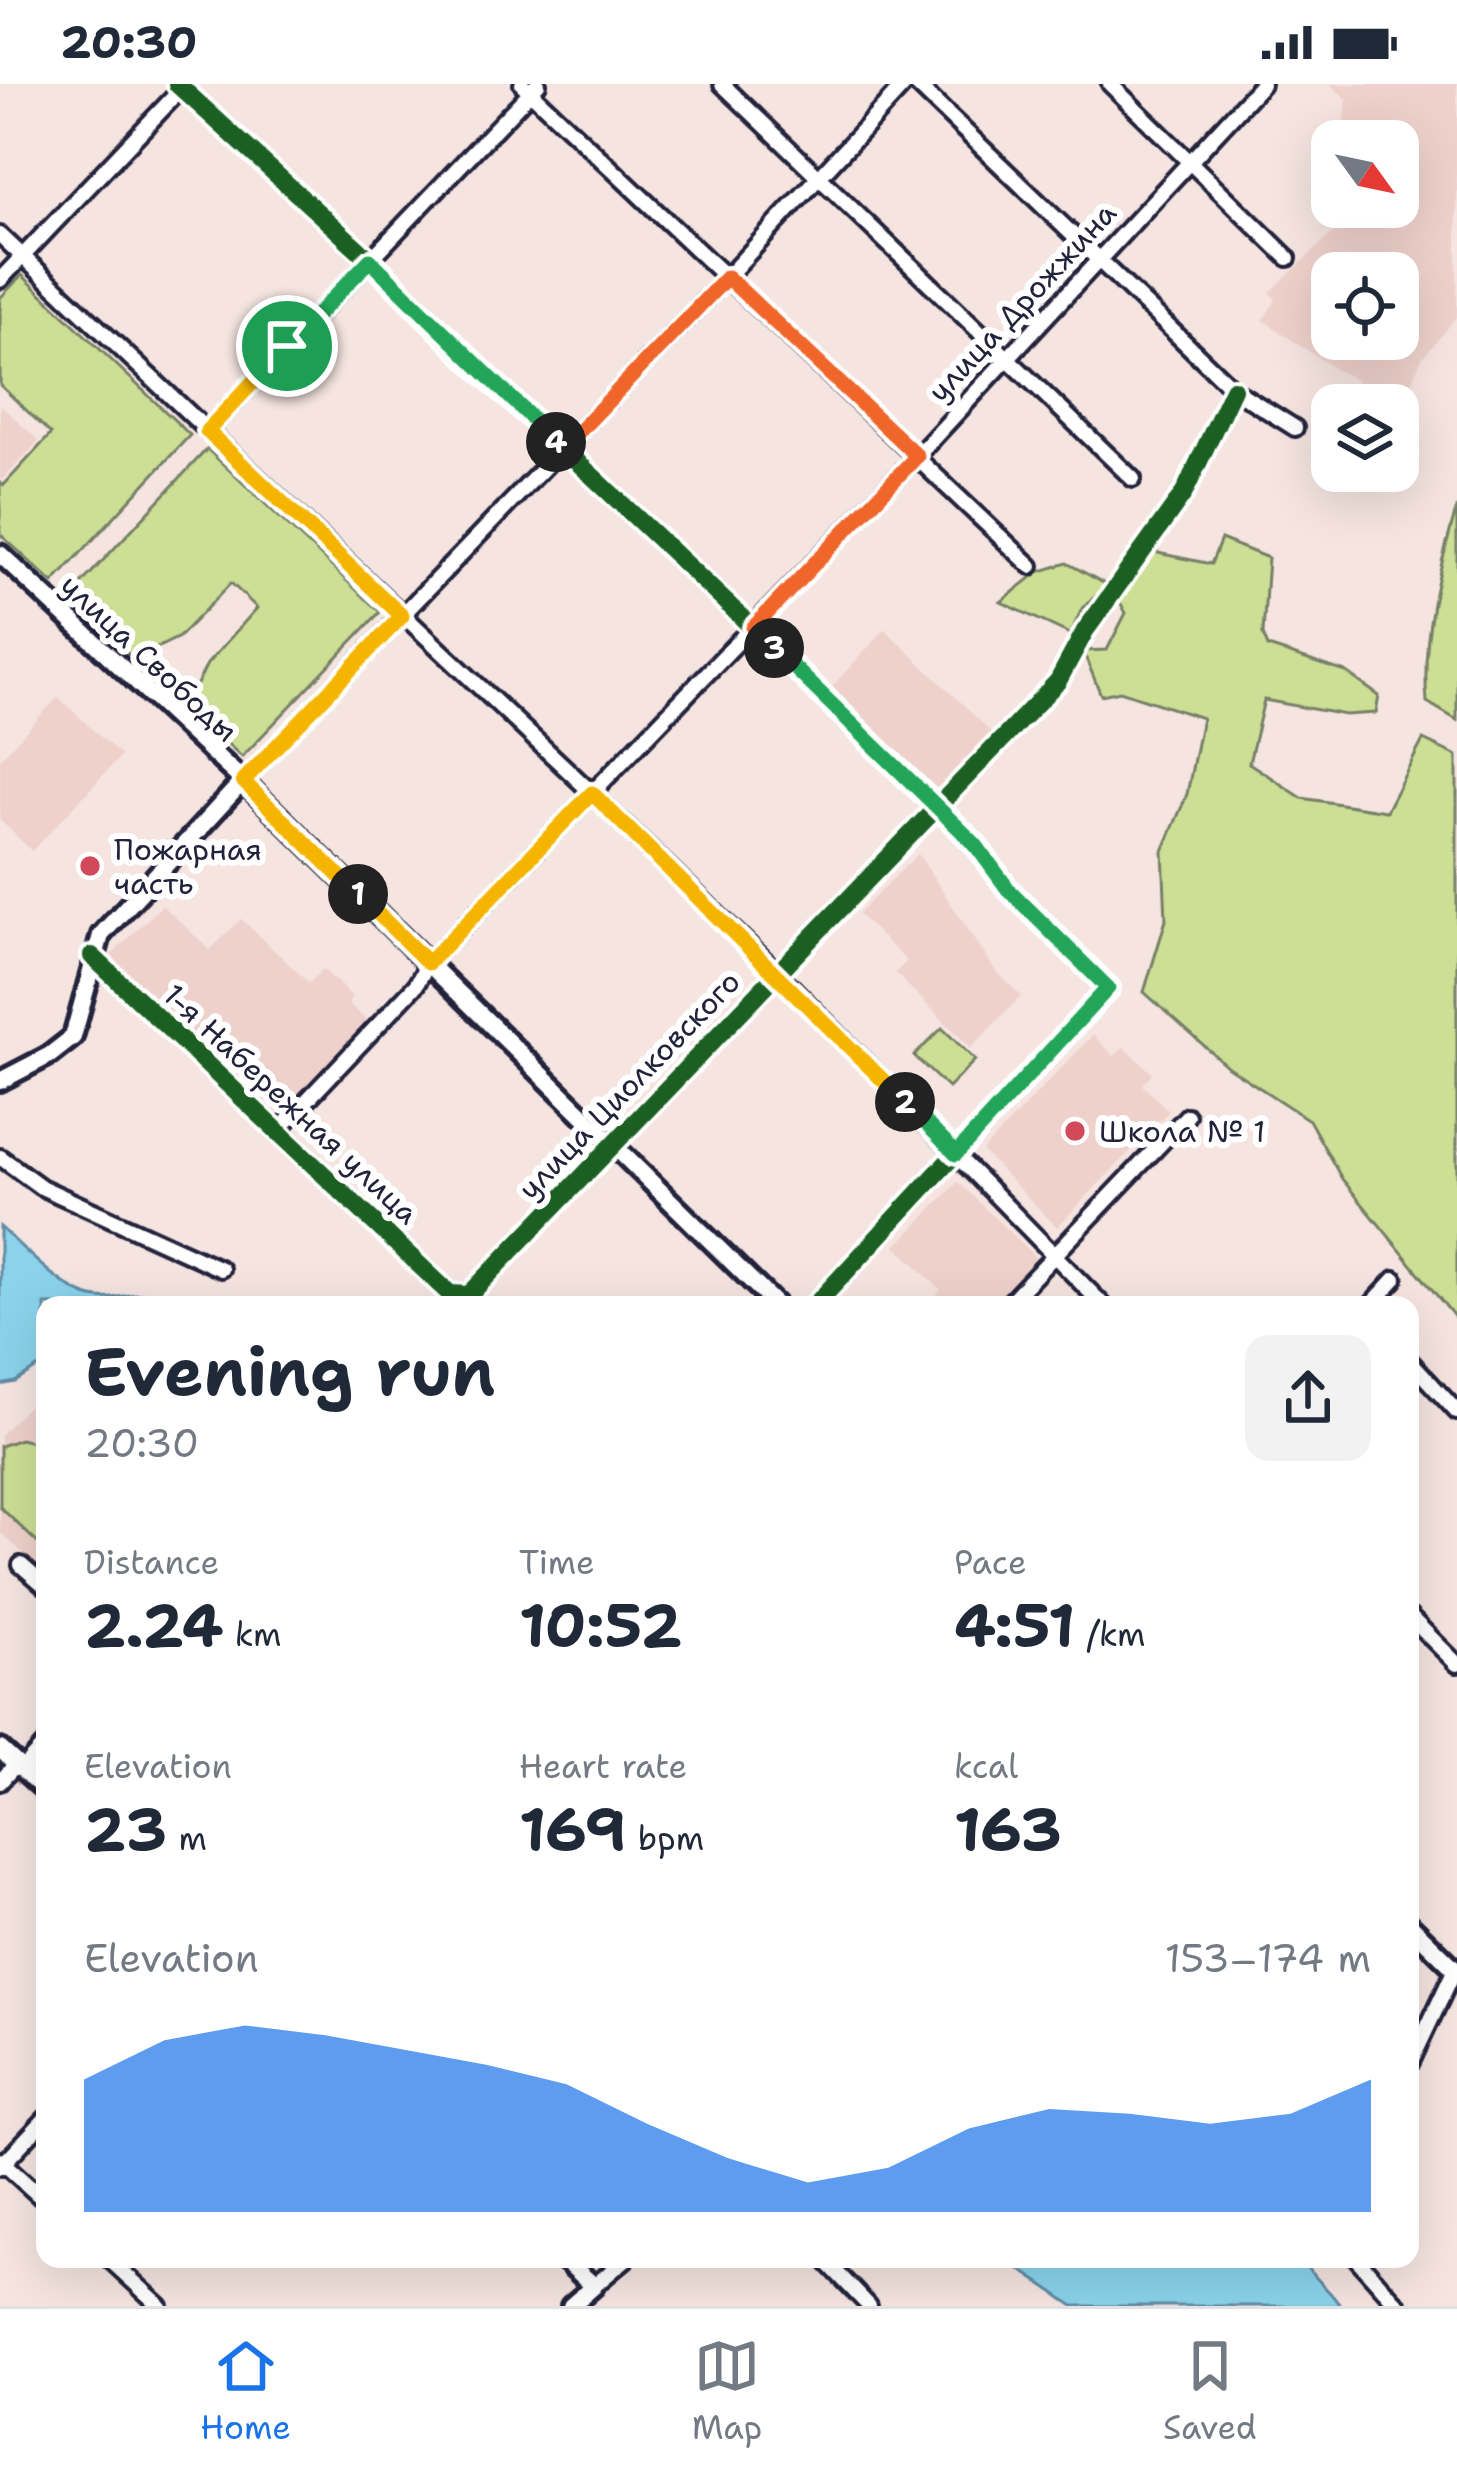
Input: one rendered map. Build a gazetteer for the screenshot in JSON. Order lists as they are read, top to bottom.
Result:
{
  "streets": {
    "main road": ["улица Свободы"],
    "street": ["улица Дрожжина", "улица Циолковского", "1-я Набережная улица"]
  },
  "crossings": [
    ["улица Дрожжина", "улица Свободы"],
    ["улица Дрожжина", "1-я Набережная улица"],
    ["улица Свободы", "улица Циолковского"],
    ["улица Циолковского", "1-я Набережная улица"]
  ],
  "places": ["Пожарная часть", "Школа № 1"],
  "north": "bottom right",
  "page": {
    "status": "20:30",
    "pins": [
      "4",
      "3",
      "1",
      "2"
    ],
    "heading": ["Evening run", "20:30"],
    "stats": [
      ["Distance", "2.24 km"],
      ["Time", "10:52"],
      ["Pace", "4:51 /km"],
      ["Elevation", "23 m"],
      ["Heart rate", "169 bpm"],
      ["kcal", "163"]
    ],
    "chart": ["Elevation", "153–174 m"],
    "tabs": ["Home", "Map", "Saved"]
  }
}
